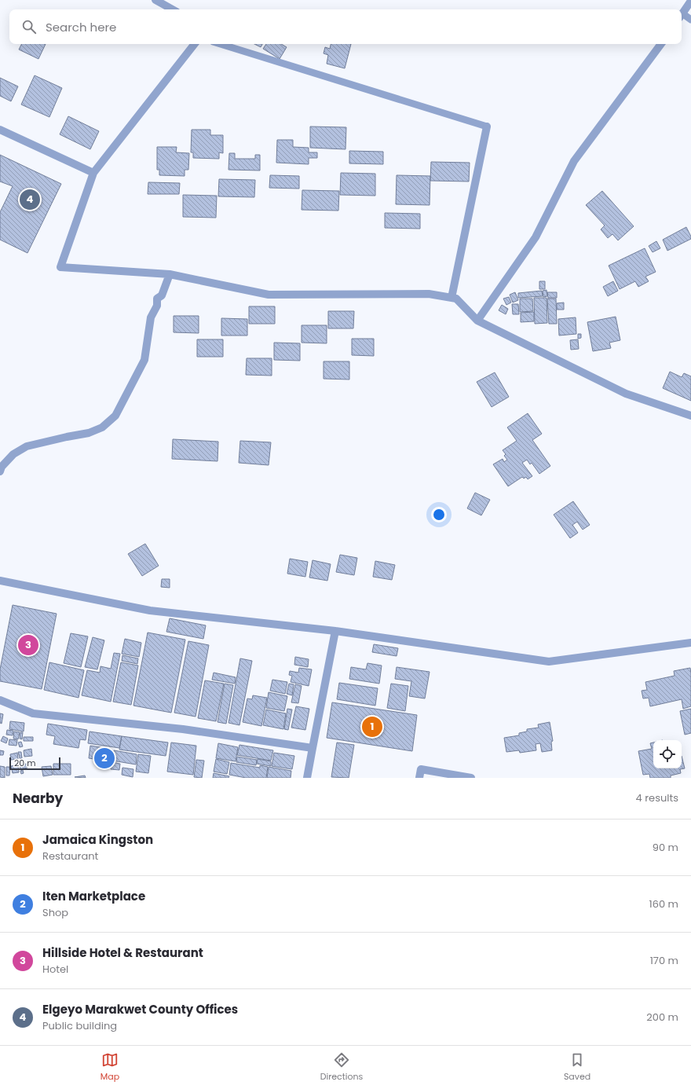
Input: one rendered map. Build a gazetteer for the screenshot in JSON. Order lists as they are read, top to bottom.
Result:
{
  "scale_bar": "20 m",
  "page": {
    "search": "Search here",
    "pins": [
      "4",
      "3",
      "1",
      "2"
    ],
    "scale": "20 m",
    "heading": ["Nearby", "4 results"],
    "list": [
      {
        "mark": "1",
        "name": "Jamaica Kingston",
        "note": "Restaurant",
        "value": "90 m"
      },
      {
        "mark": "2",
        "name": "Iten Marketplace",
        "note": "Shop",
        "value": "160 m"
      },
      {
        "mark": "3",
        "name": "Hillside Hotel & Restaurant",
        "note": "Hotel",
        "value": "170 m"
      },
      {
        "mark": "4",
        "name": "Elgeyo Marakwet County Offices",
        "note": "Public building",
        "value": "200 m"
      }
    ],
    "nav": ["Map", "Directions", "Saved"]
  }
}
